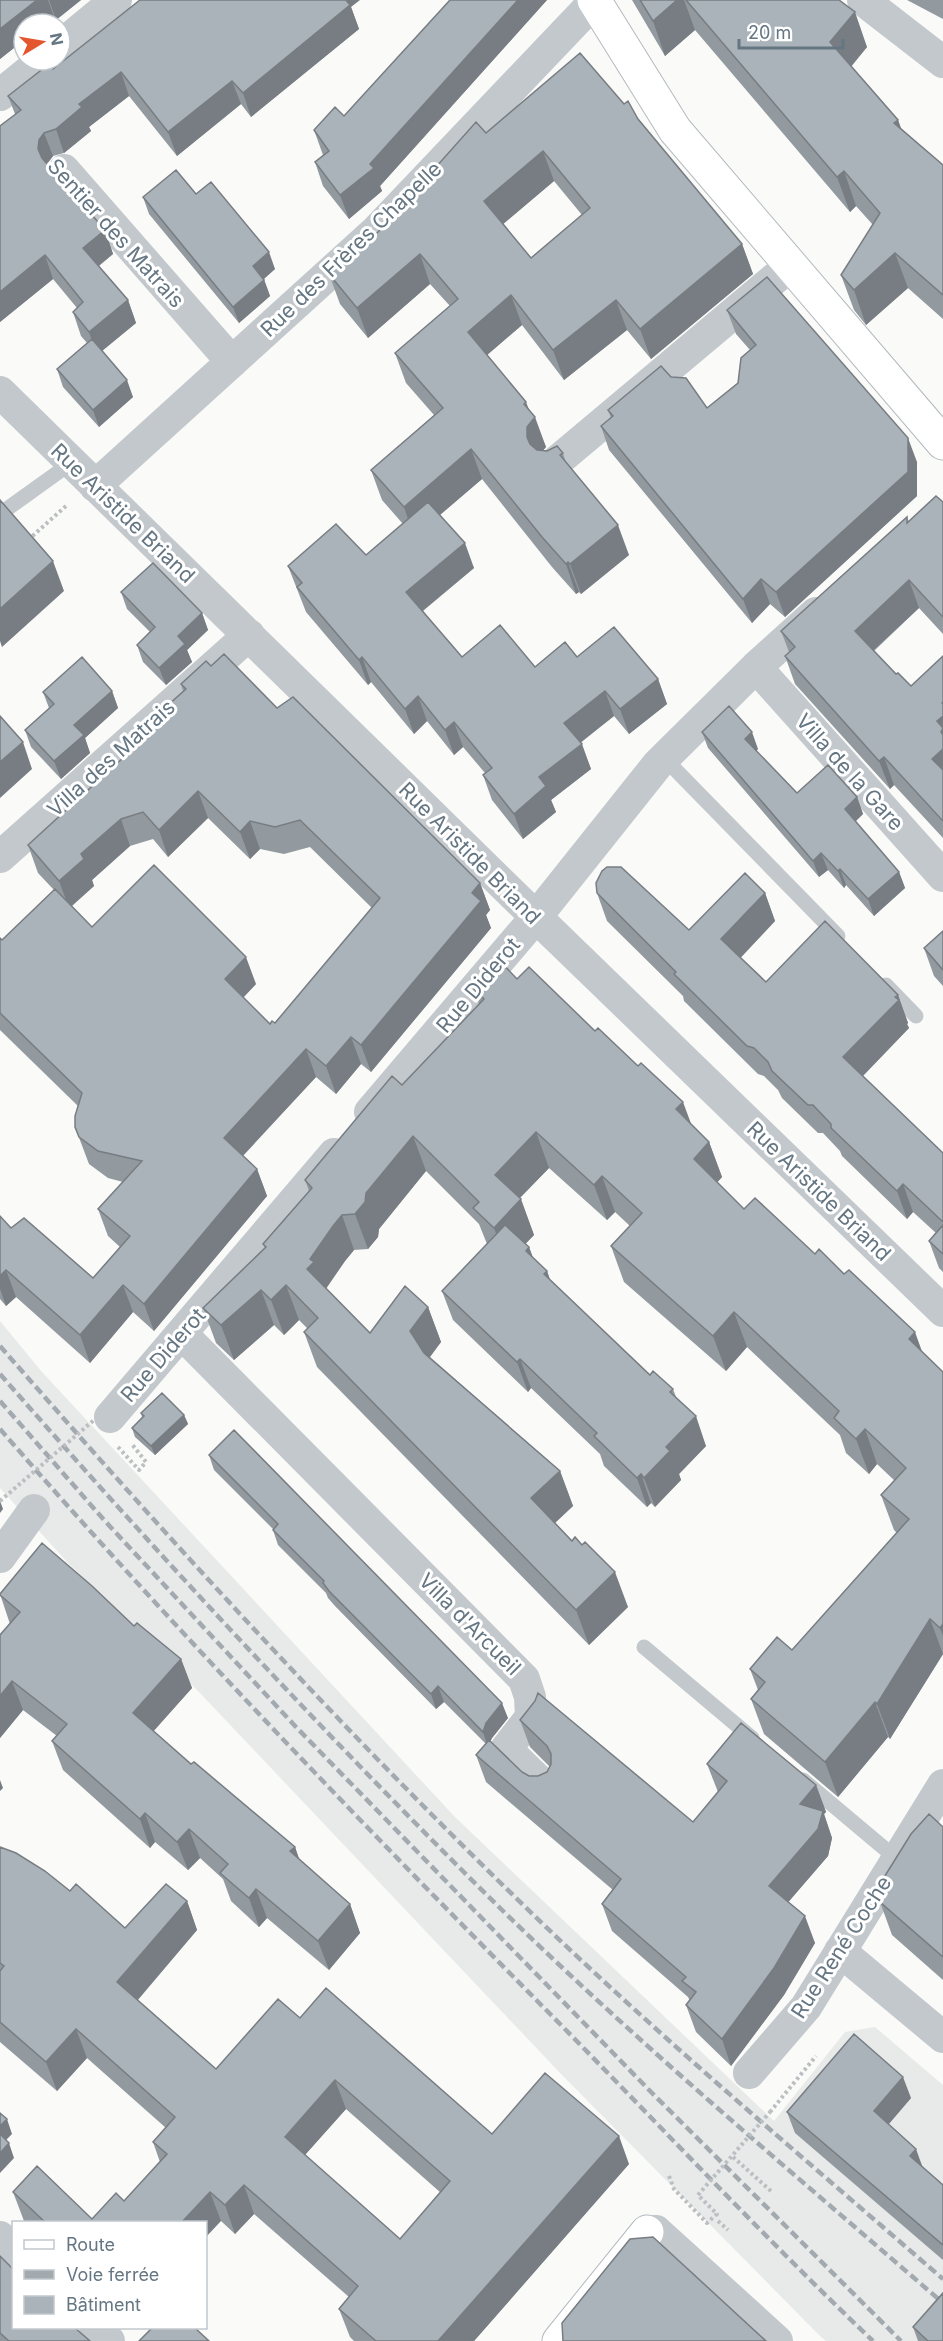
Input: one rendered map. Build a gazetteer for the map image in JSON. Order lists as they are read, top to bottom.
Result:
{
  "streets": {
    "street": [
      "Sentier des Matrais",
      "Rue des Frères Chapelle",
      "Rue Aristide Briand",
      "Villa des Matrais",
      "Villa de la Gare",
      "Rue Diderot",
      "Villa d'Arcueil",
      "Rue René Coche"
    ]
  },
  "crossings": [
    ["Sentier des Matrais", "Rue des Frères Chapelle"],
    ["Rue des Frères Chapelle", "Rue Aristide Briand"],
    ["Rue Aristide Briand", "Villa des Matrais"],
    ["Rue Aristide Briand", "Rue Diderot"],
    ["Villa de la Gare", "Rue Diderot"],
    ["Rue Diderot", "Villa d'Arcueil"]
  ],
  "legend": ["Route", "Voie ferrée", "Bâtiment"],
  "scale_bar": "20 m",
  "north": "right"
}
